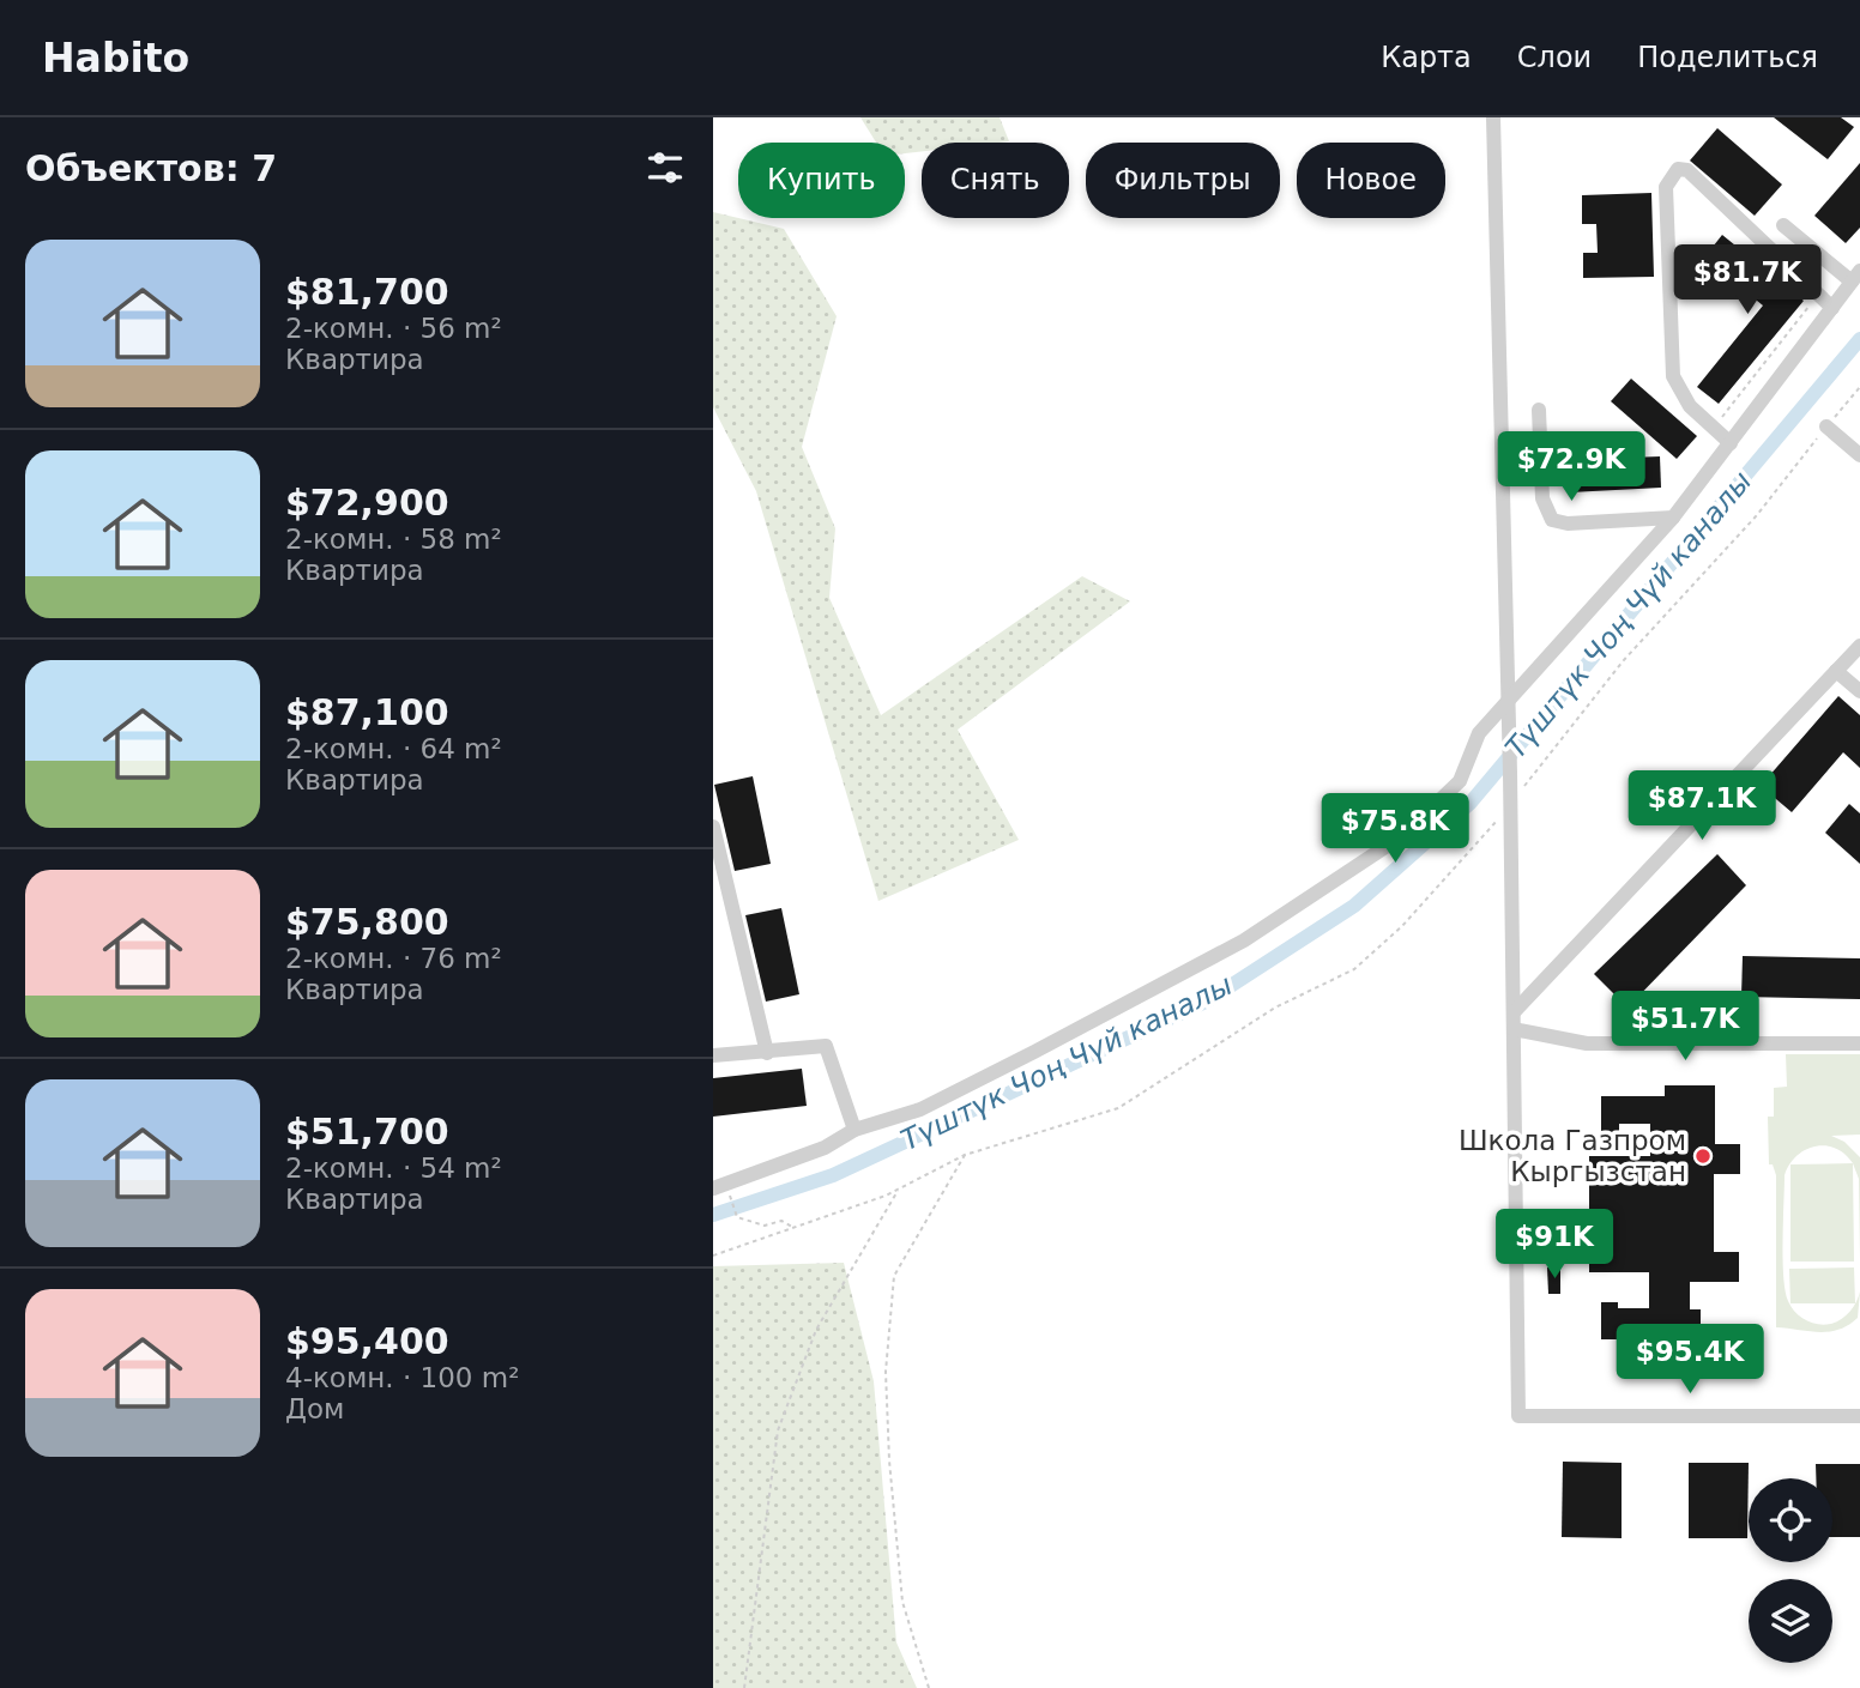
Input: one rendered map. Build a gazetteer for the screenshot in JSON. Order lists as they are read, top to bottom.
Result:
{
  "water": ["Түштүк Чоң Чүй каналы"],
  "places": ["Школа Газпром Кыргызстан"],
  "page": {
    "header": "Habito",
    "nav": ["Карта", "Слои", "Поделиться"],
    "heading": "Объектов: 7",
    "chip": [
      "Купить",
      "Снять",
      "Фильтры",
      "Новое"
    ],
    "list": [
      {
        "name": "$81,700",
        "note": "2-комн. · 56 m² · Квартира"
      },
      {
        "name": "$72,900",
        "note": "2-комн. · 58 m² · Квартира"
      },
      {
        "name": "$87,100",
        "note": "2-комн. · 64 m² · Квартира"
      },
      {
        "name": "$75,800",
        "note": "2-комн. · 76 m² · Квартира"
      },
      {
        "name": "$51,700",
        "note": "2-комн. · 54 m² · Квартира"
      },
      {
        "name": "$95,400",
        "note": "4-комн. · 100 m² · Дом"
      }
    ],
    "price": [
      "$81.7K",
      "$72.9K",
      "$87.1K",
      "$75.8K",
      "$51.7K",
      "$91K",
      "$95.4K"
    ]
  }
}
